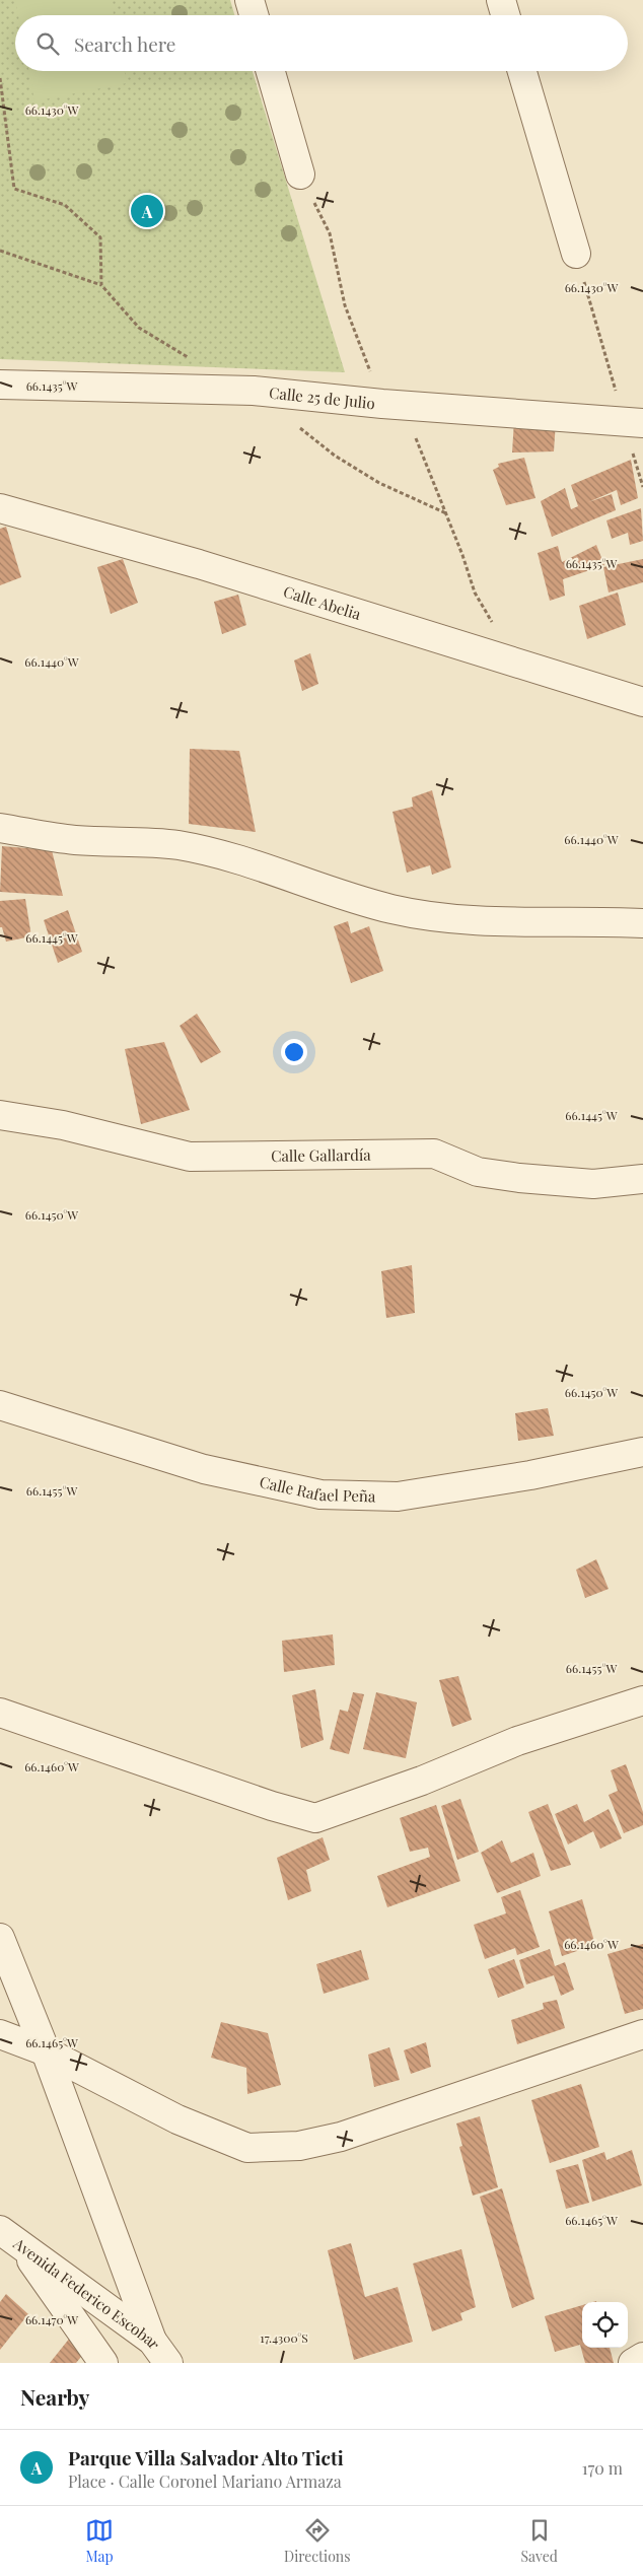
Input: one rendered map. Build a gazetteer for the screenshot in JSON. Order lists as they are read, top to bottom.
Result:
{
  "streets": {
    "street": [
      "Calle 25 de Julio",
      "Calle Abelia",
      "Calle Gallardía",
      "Calle Rafael Peña",
      "Avenida Federico Escobar"
    ]
  },
  "page": {
    "search": "Search here",
    "pins": "A",
    "heading": "Nearby",
    "list": [
      {
        "mark": "A",
        "name": "Parque Villa Salvador Alto Ticti",
        "note": "Place · Calle Coronel Mariano Armaza",
        "value": "170 m"
      }
    ],
    "nav": ["Map", "Directions", "Saved"]
  },
  "coordinates": [
    "66.1430°W",
    "66.1435°W",
    "66.1440°W",
    "66.1445°W",
    "66.1450°W",
    "66.1455°W",
    "66.1460°W",
    "66.1465°W",
    "66.1470°W",
    "17.4300°S"
  ]
}
